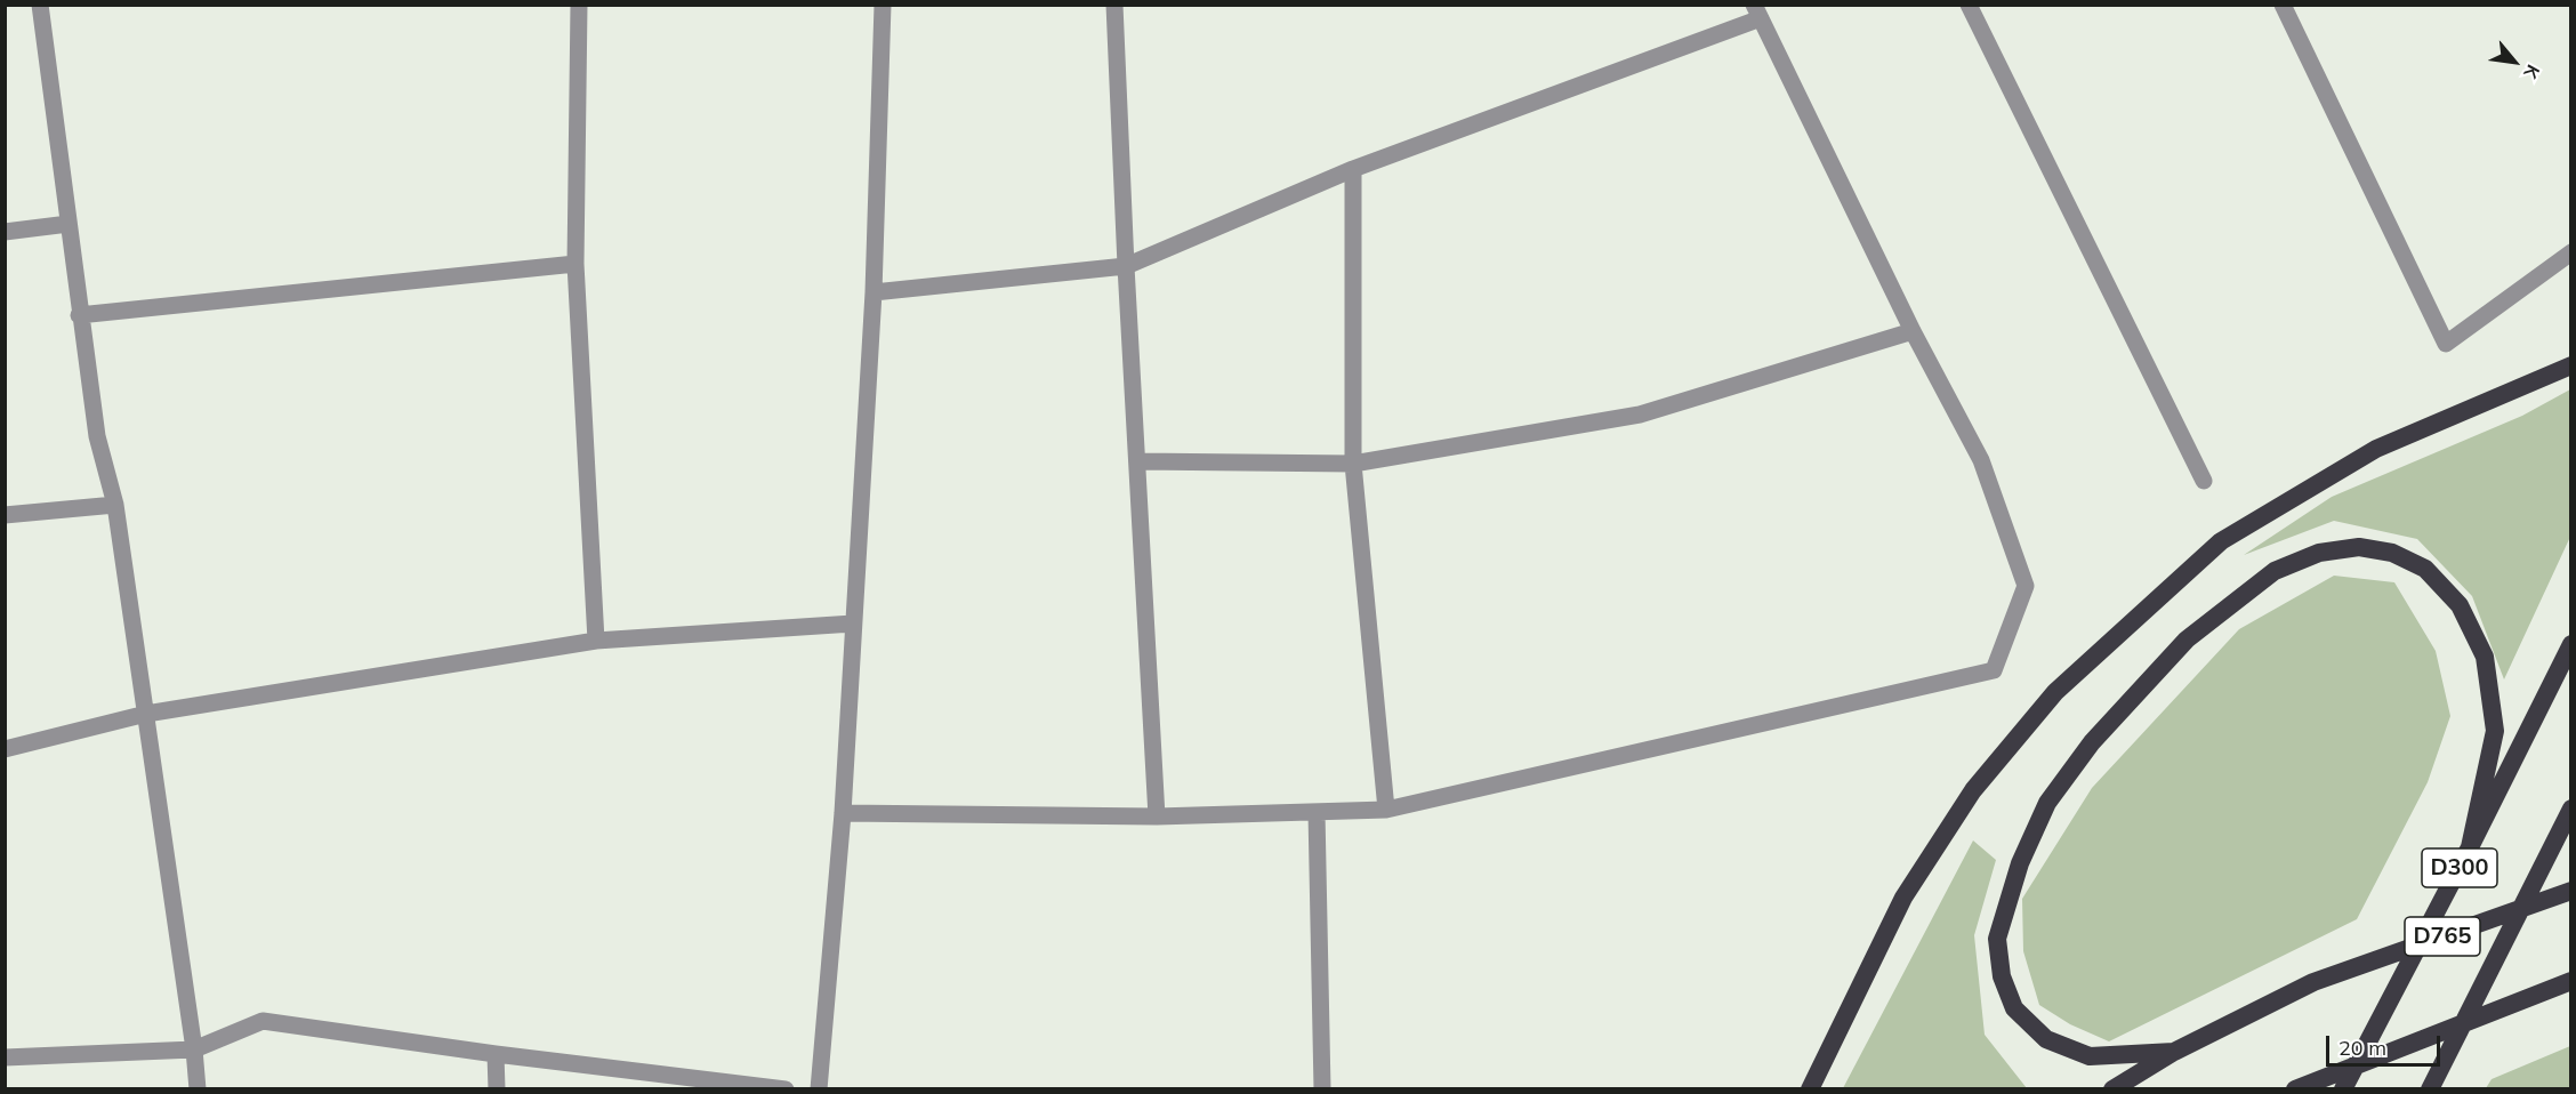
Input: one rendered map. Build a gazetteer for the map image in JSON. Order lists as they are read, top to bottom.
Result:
{
  "streets": {
    "highway": ["D300", "D765"]
  },
  "scale_bar": "20 m",
  "north": "bottom right"
}
